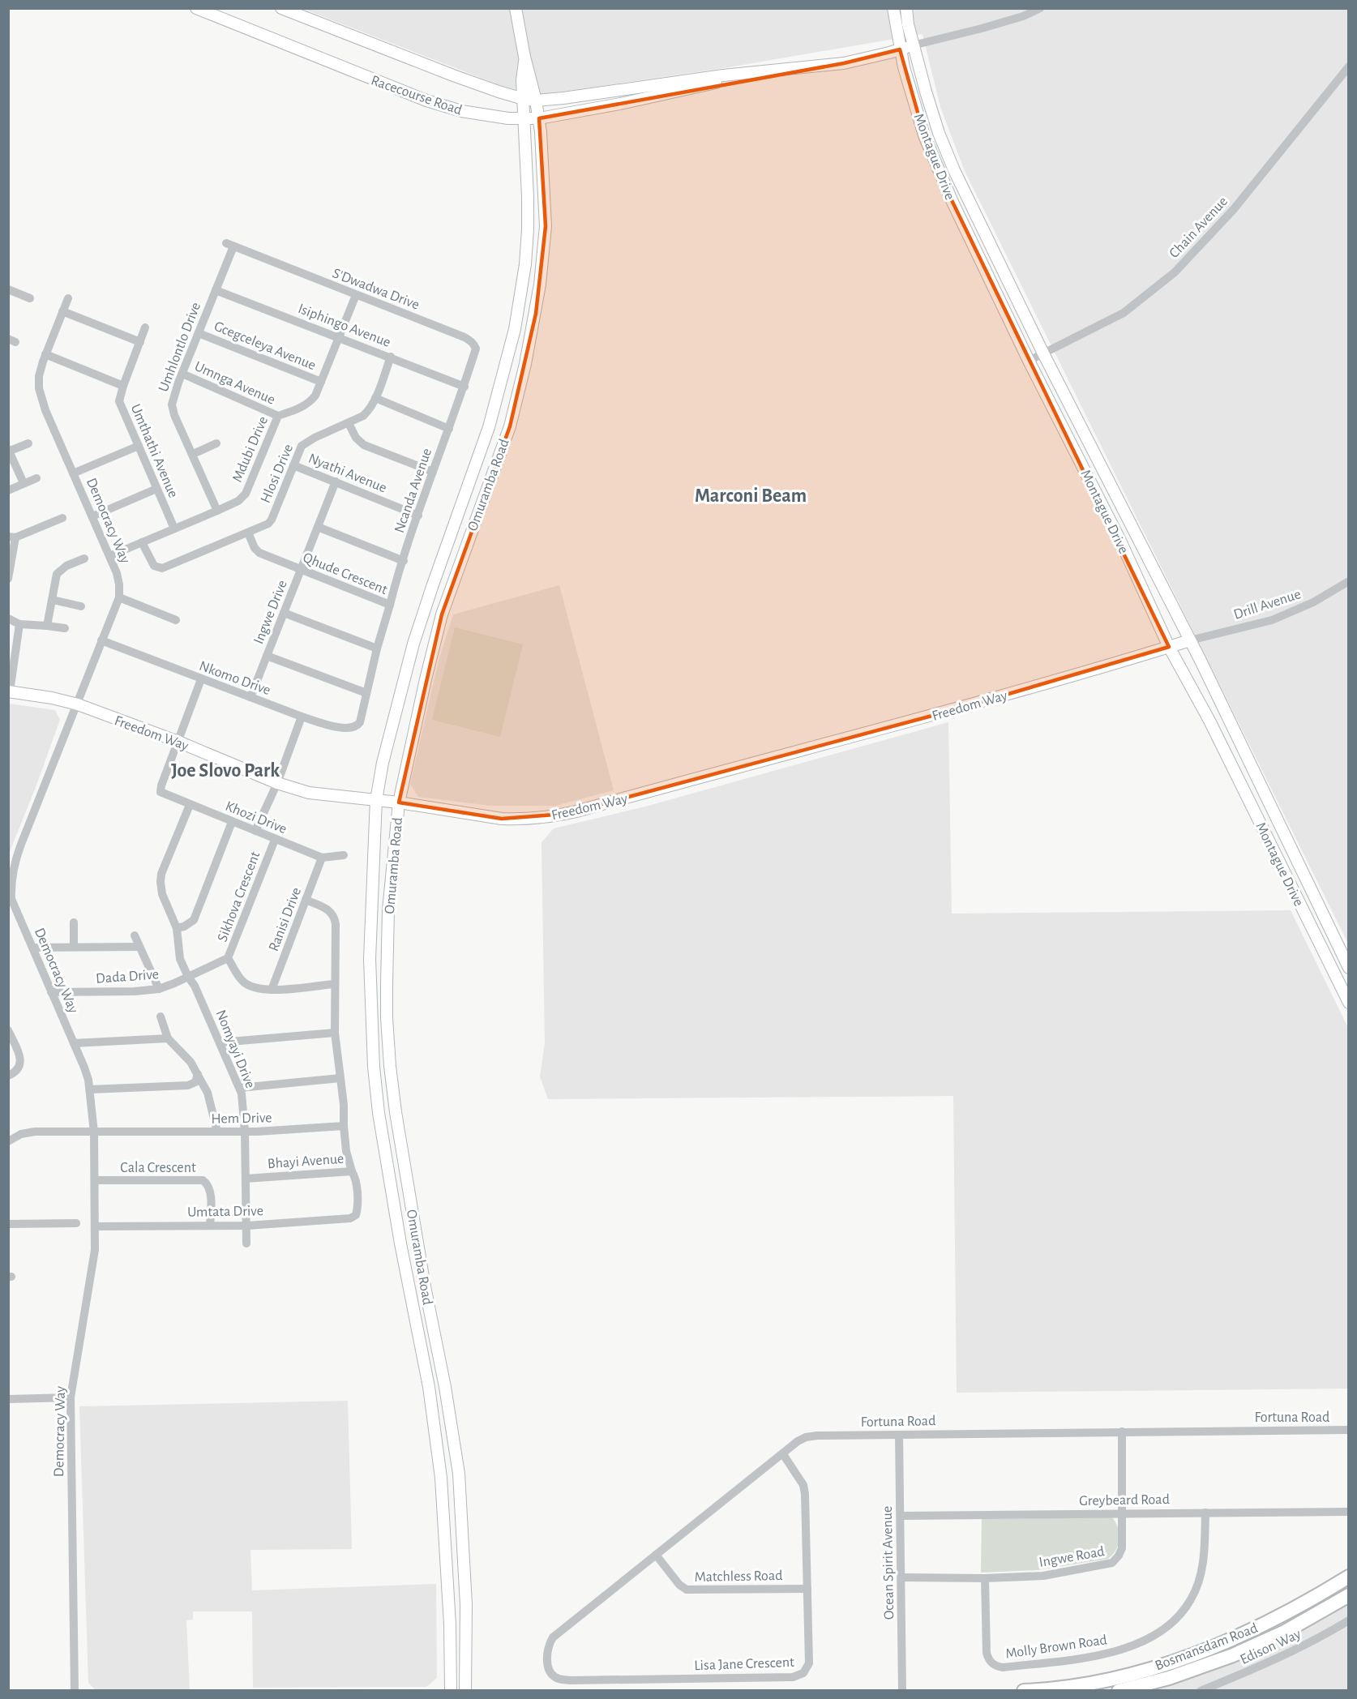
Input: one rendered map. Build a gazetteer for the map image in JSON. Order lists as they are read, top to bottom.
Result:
{
  "streets": {
    "main road": [
      "Racecourse Road",
      "Montague Drive",
      "Omuramba Road",
      "Freedom Way",
      "Bosmansdam Road"
    ],
    "street": [
      "Chain Avenue",
      "S'Dwadwa Drive",
      "Isiphingo Avenue",
      "Gcegceleya Avenue",
      "Umhlontlo Drive",
      "Umnga Avenue",
      "Mdubi Drive",
      "Umthathi Avenue",
      "Nyathi Avenue",
      "Hlosi Drive",
      "Ncanda Avenue",
      "Democracy Way",
      "Qhude Crescent",
      "Drill Avenue",
      "Ingwe Drive",
      "Nkomo Drive",
      "Khozi Drive",
      "Sikhova Crescent",
      "Ranisi Drive",
      "Dada Drive",
      "Nomyayi Drive",
      "Hem Drive",
      "Bhayi Avenue",
      "Cala Crescent",
      "Umtata Drive",
      "Fortuna Road",
      "Greybeard Road",
      "Ingwe Road",
      "Ocean Spirit Avenue",
      "Matchless Road",
      "Molly Brown Road",
      "Edison Way",
      "Lisa Jane Crescent"
    ]
  },
  "crossings": [
    ["Racecourse Road", "Montague Drive"],
    ["Racecourse Road", "Omuramba Road"],
    ["Montague Drive", "Chain Avenue"],
    ["Montague Drive", "Drill Avenue"],
    ["Montague Drive", "Freedom Way"],
    ["S'Dwadwa Drive", "Isiphingo Avenue"],
    ["S'Dwadwa Drive", "Umhlontlo Drive"],
    ["S'Dwadwa Drive", "Mdubi Drive"],
    ["S'Dwadwa Drive", "Ncanda Avenue"],
    ["Isiphingo Avenue", "Umhlontlo Drive"],
    ["Isiphingo Avenue", "Mdubi Drive"],
    ["Isiphingo Avenue", "Hlosi Drive"],
    ["Isiphingo Avenue", "Ncanda Avenue"],
    ["Gcegceleya Avenue", "Umhlontlo Drive"],
    ["Gcegceleya Avenue", "Mdubi Drive"],
    ["Umhlontlo Drive", "Umnga Avenue"],
    ["Umhlontlo Drive", "Mdubi Drive"],
    ["Umnga Avenue", "Mdubi Drive"],
    ["Mdubi Drive", "Umthathi Avenue"],
    ["Mdubi Drive", "Hlosi Drive"],
    ["Mdubi Drive", "Democracy Way"],
    ["Nyathi Avenue", "Hlosi Drive"],
    ["Nyathi Avenue", "Ncanda Avenue"],
    ["Nyathi Avenue", "Ingwe Drive"],
    ["Hlosi Drive", "Qhude Crescent"],
    ["Omuramba Road", "Freedom Way"],
    ["Ncanda Avenue", "Qhude Crescent"],
    ["Democracy Way", "Nkomo Drive"],
    ["Democracy Way", "Freedom Way"],
    ["Democracy Way", "Dada Drive"],
    ["Democracy Way", "Hem Drive"],
    ["Democracy Way", "Cala Crescent"],
    ["Democracy Way", "Umtata Drive"],
    ["Qhude Crescent", "Ingwe Drive"],
    ["Qhude Crescent", "Nkomo Drive"],
    ["Drill Avenue", "Freedom Way"],
    ["Ingwe Drive", "Nkomo Drive"],
    ["Freedom Way", "Khozi Drive"],
    ["Khozi Drive", "Sikhova Crescent"],
    ["Khozi Drive", "Ranisi Drive"],
    ["Khozi Drive", "Nomyayi Drive"],
    ["Sikhova Crescent", "Ranisi Drive"],
    ["Sikhova Crescent", "Dada Drive"],
    ["Dada Drive", "Nomyayi Drive"],
    ["Nomyayi Drive", "Hem Drive"],
    ["Nomyayi Drive", "Bhayi Avenue"],
    ["Nomyayi Drive", "Umtata Drive"],
    ["Bhayi Avenue", "Umtata Drive"],
    ["Cala Crescent", "Umtata Drive"],
    ["Fortuna Road", "Ingwe Road"],
    ["Fortuna Road", "Ocean Spirit Avenue"],
    ["Fortuna Road", "Matchless Road"],
    ["Fortuna Road", "Lisa Jane Crescent"],
    ["Greybeard Road", "Ingwe Road"],
    ["Greybeard Road", "Ocean Spirit Avenue"],
    ["Greybeard Road", "Molly Brown Road"],
    ["Ingwe Road", "Ocean Spirit Avenue"],
    ["Ingwe Road", "Molly Brown Road"],
    ["Matchless Road", "Lisa Jane Crescent"]
  ],
  "districts": ["Marconi Beam", "Joe Slovo Park"]
}
